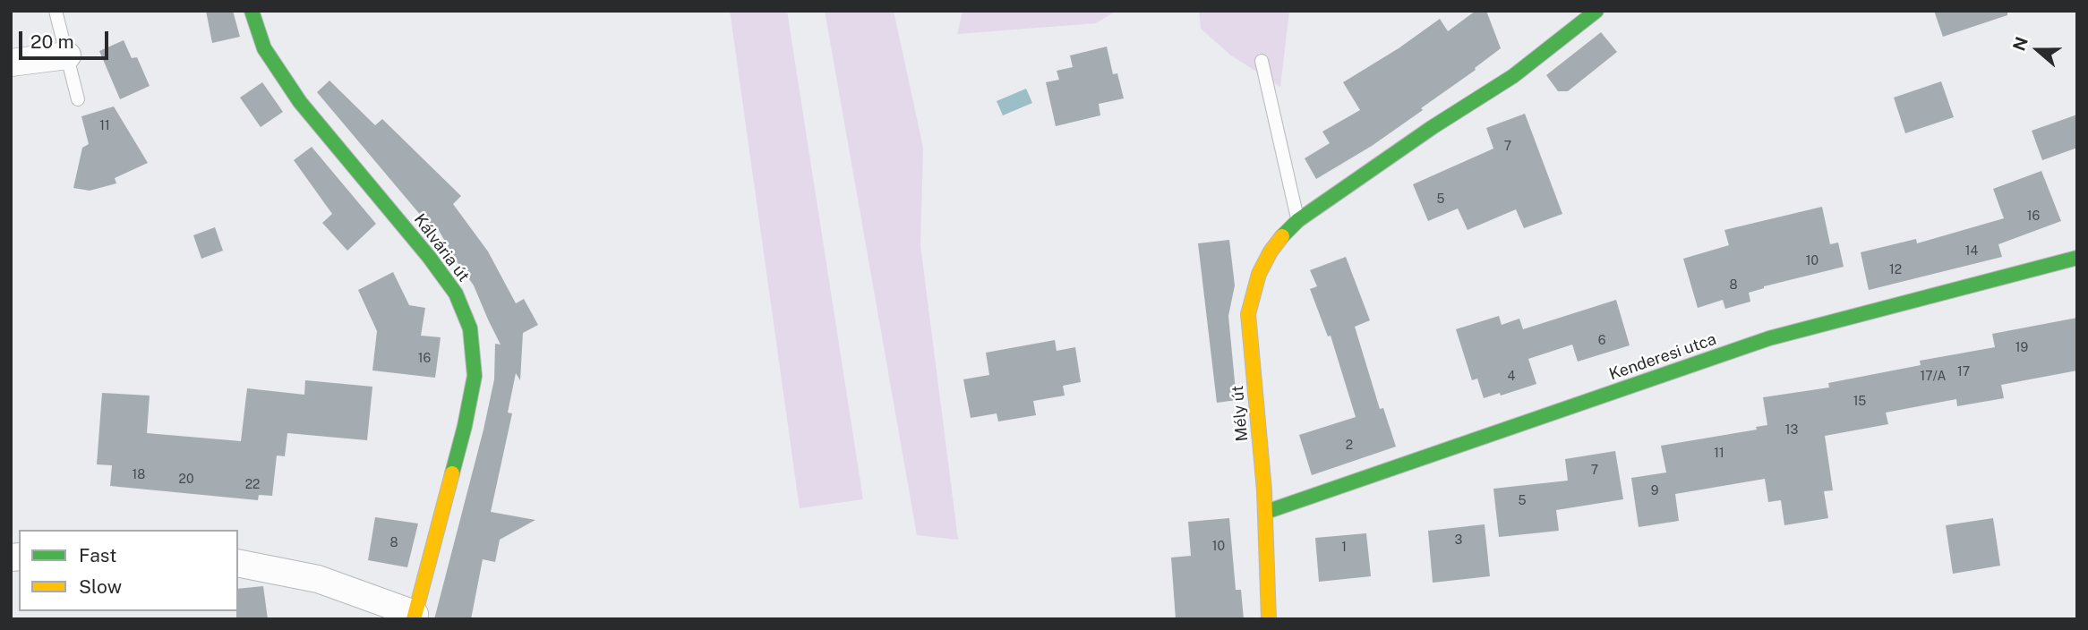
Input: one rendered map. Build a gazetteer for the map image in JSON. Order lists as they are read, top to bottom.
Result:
{
  "streets": {
    "street": ["Kálvária út", "Kenderesi utca", "Mély út"]
  },
  "crossings": [
    ["Kenderesi utca", "Mély út"]
  ],
  "house_numbers": [
    "11",
    "7",
    "5",
    "16",
    "14",
    "10",
    "12",
    "8",
    "6",
    "19",
    "16",
    "17",
    "4",
    "17/A",
    "15",
    "13",
    "2",
    "11",
    "7",
    "18",
    "20",
    "22",
    "9",
    "5",
    "3",
    "8",
    "10",
    "1"
  ],
  "legend": ["Fast", "Slow"],
  "scale_bar": "20 m",
  "north": "left"
}
